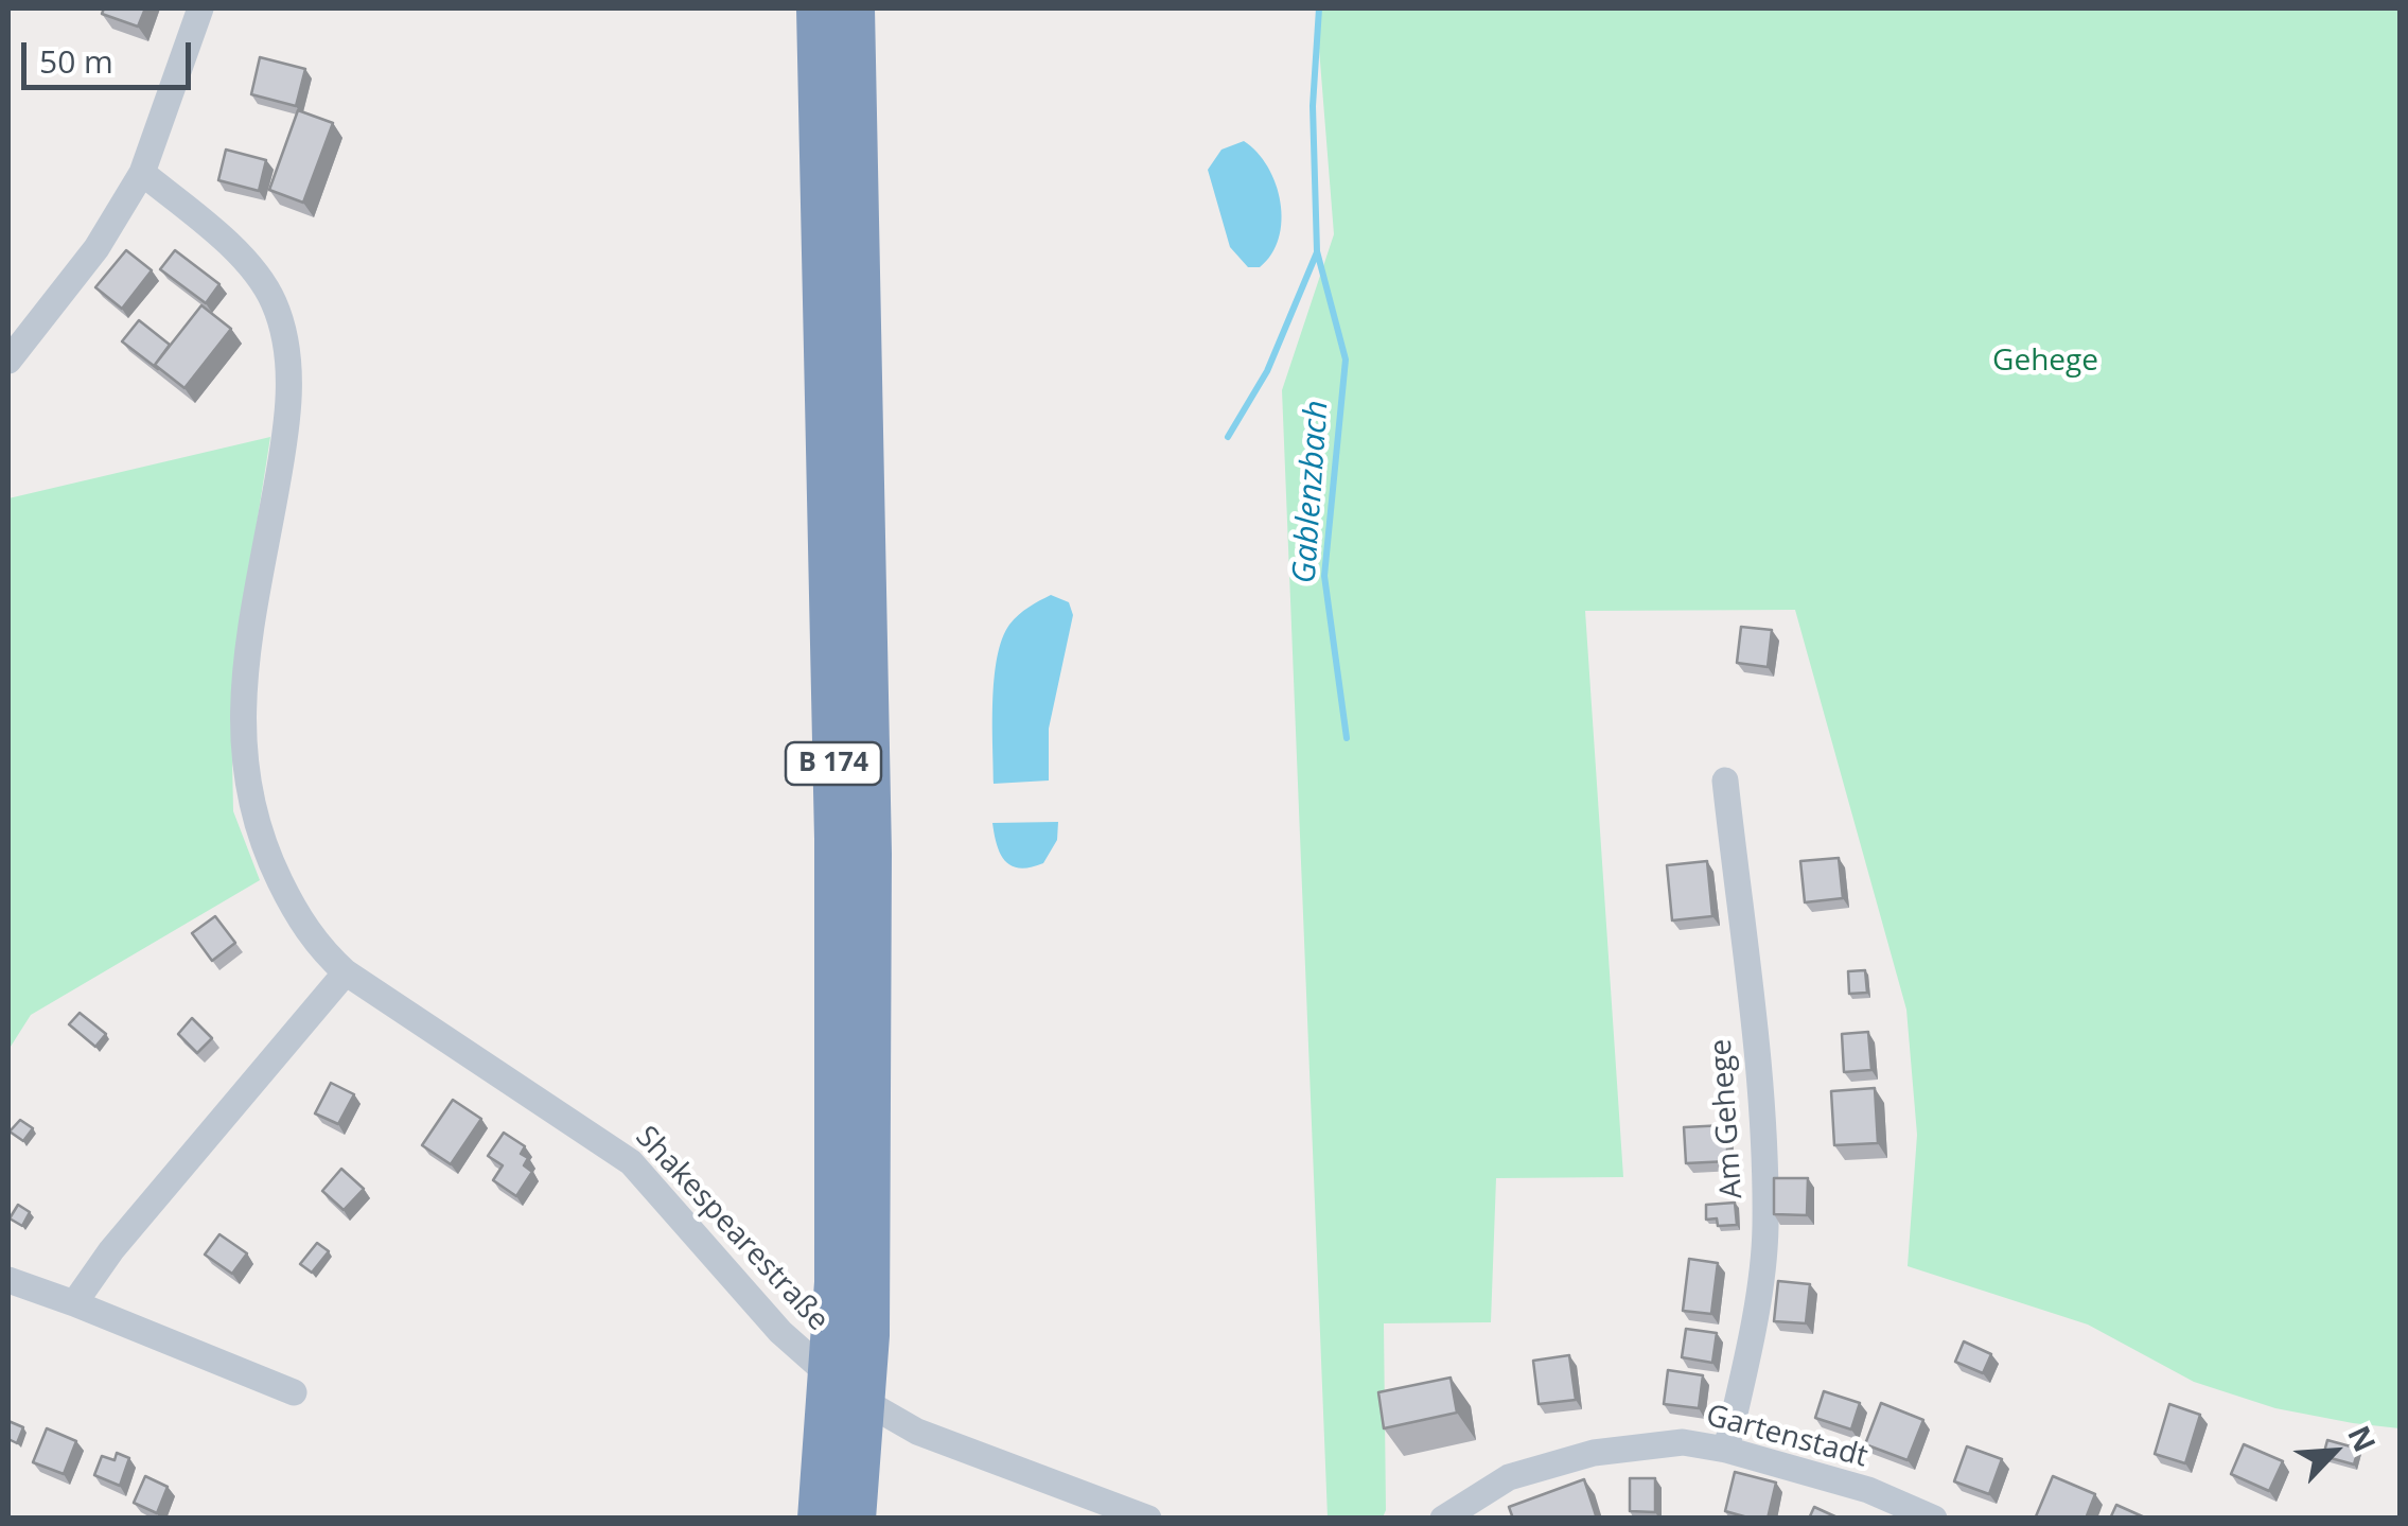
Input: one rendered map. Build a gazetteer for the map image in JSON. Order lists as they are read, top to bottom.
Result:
{
  "streets": {
    "highway": ["B 174"],
    "street": ["Am Gehege", "Shakespearestraße", "Gartenstadt"]
  },
  "crossings": [
    ["Am Gehege", "Gartenstadt"]
  ],
  "water": ["Gablenzbach"],
  "parks": ["Gehege"],
  "scale_bar": "50 m",
  "north": "top right"
}
